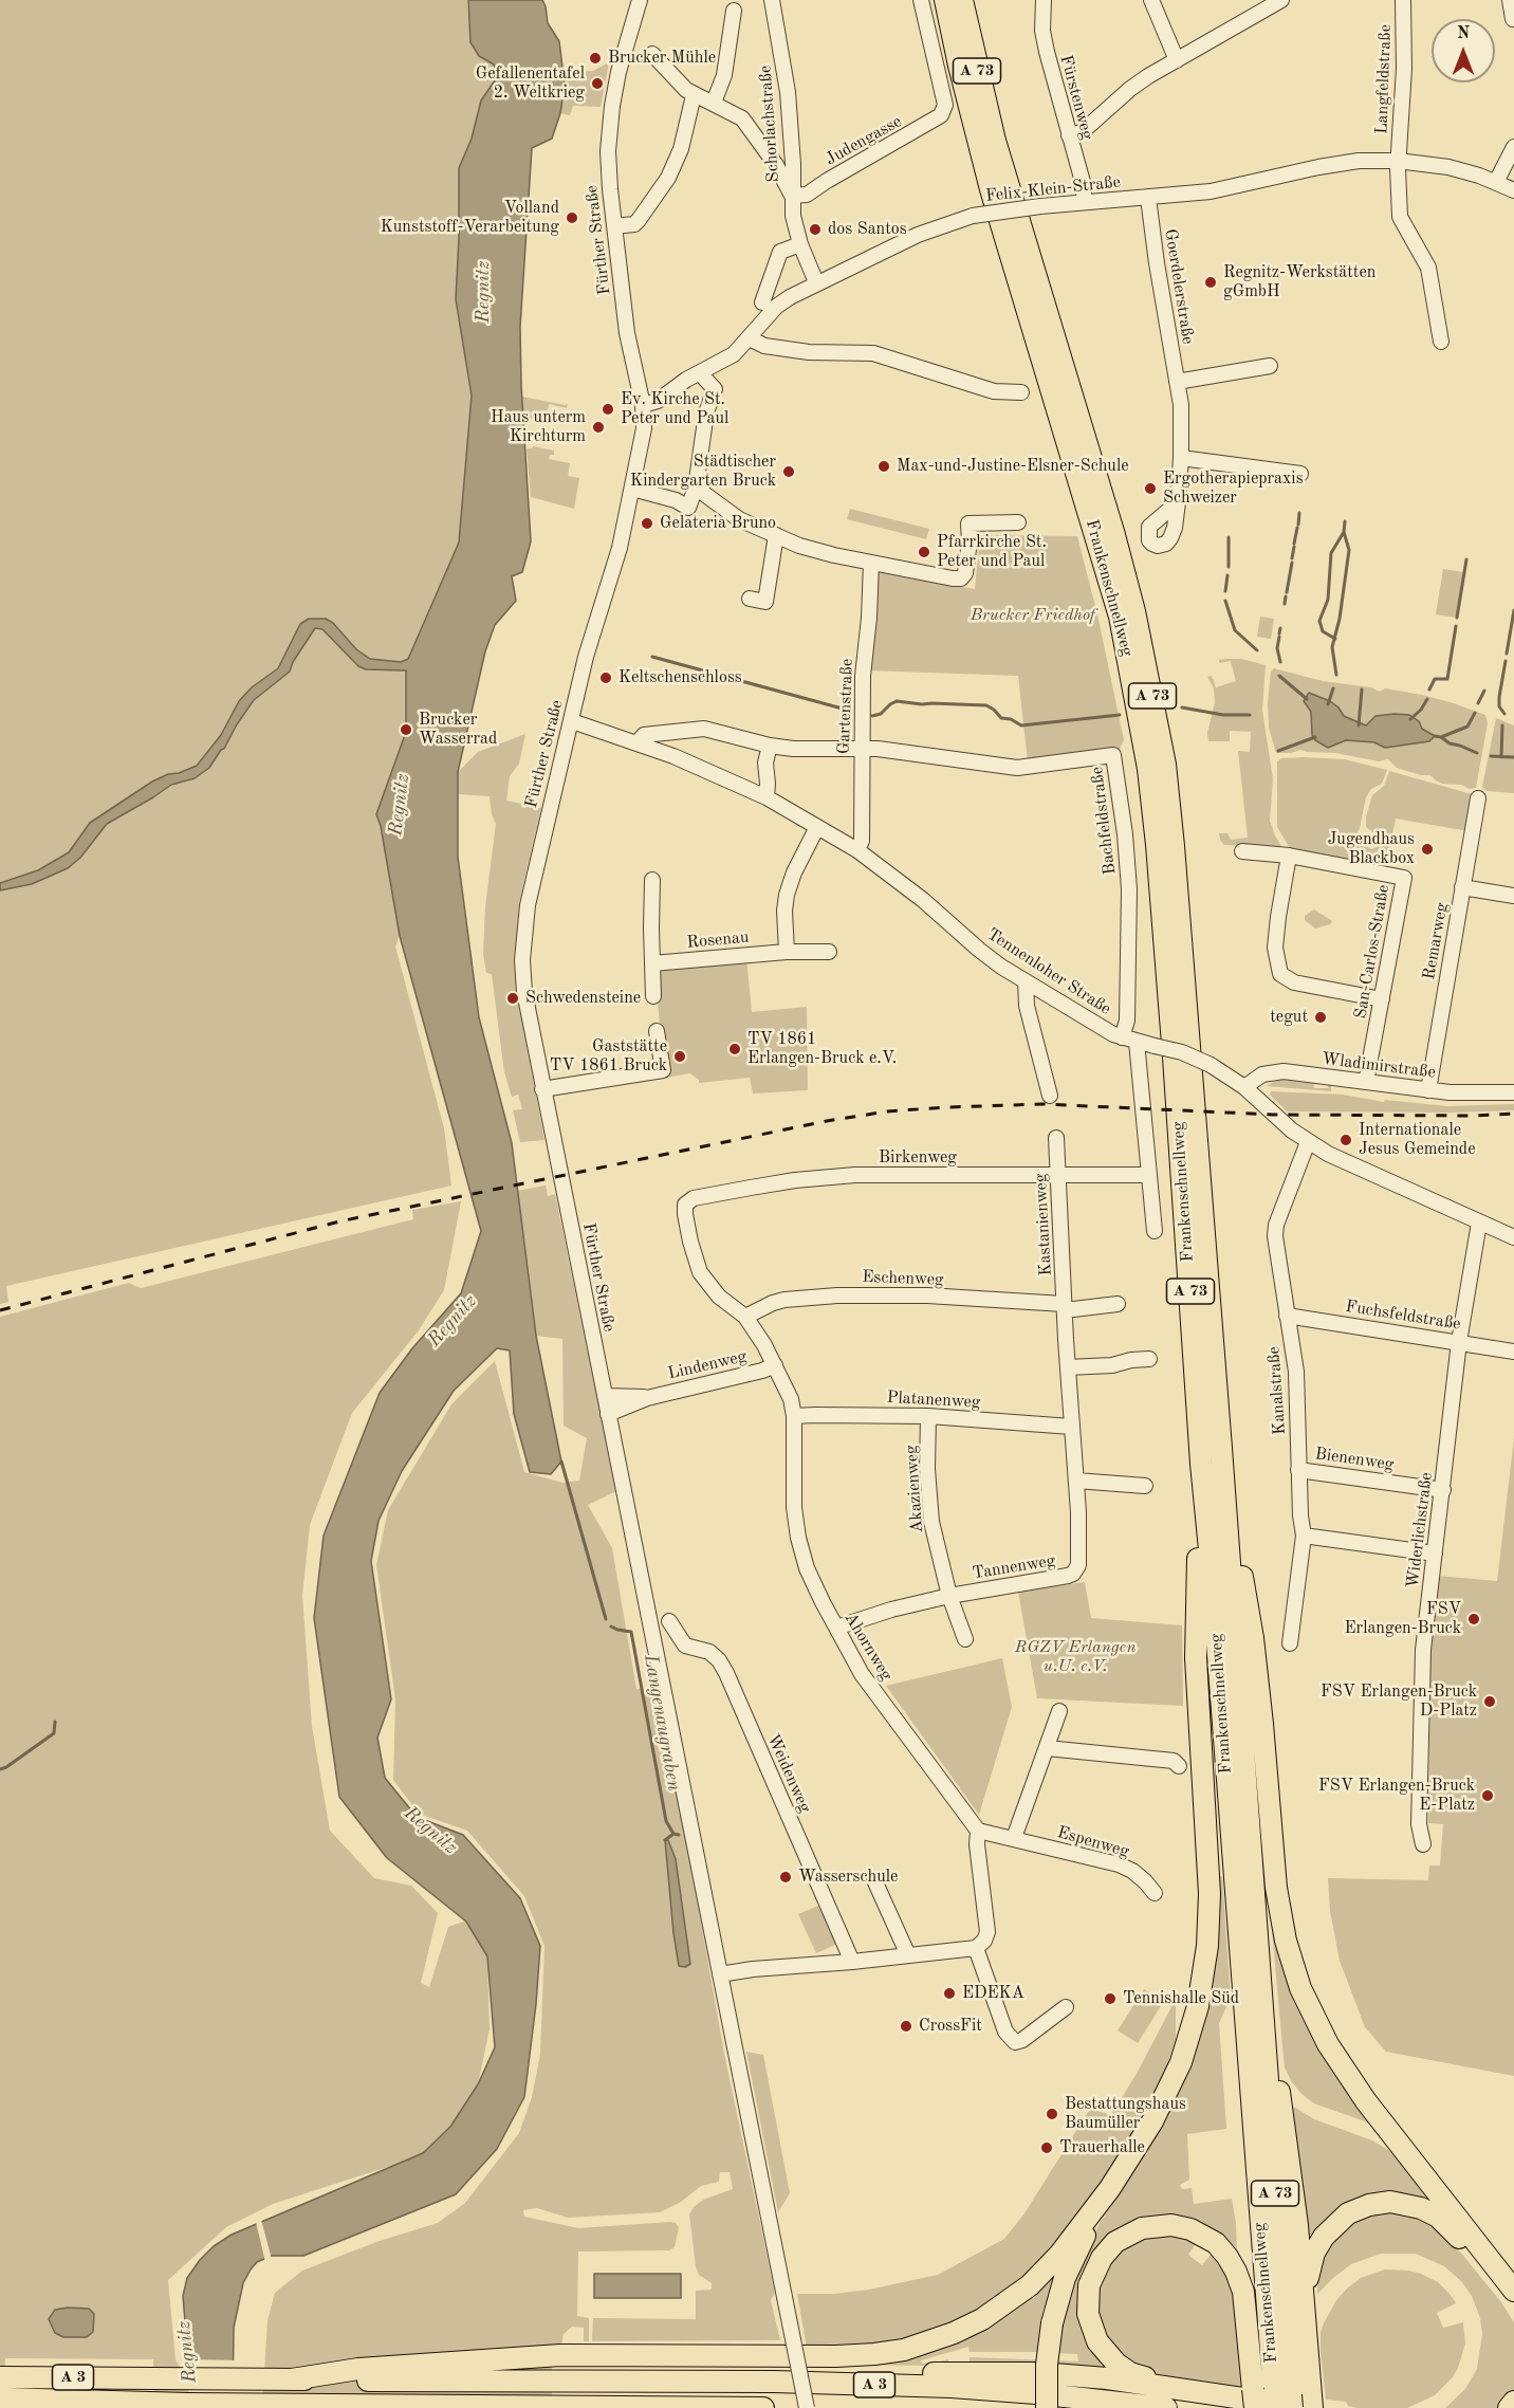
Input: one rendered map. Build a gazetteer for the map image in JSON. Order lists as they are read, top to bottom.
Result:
{
  "streets": {
    "highway": ["A 73", "Frankenschnellweg", "A 3"],
    "street": [
      "Langfeldstraße",
      "Fürstenweg",
      "Schorlachstraße",
      "Judengasse",
      "Felix-Klein-Straße",
      "Fürther Straße",
      "Goerdelerstraße",
      "Gartenstraße",
      "Bachfeldstraße",
      "Rosenau",
      "Remarweg",
      "San-Carlos-Straße",
      "Tennenloher Straße",
      "Wladimirstraße",
      "Birkenweg",
      "Kastanienweg",
      "Eschenweg",
      "Fuchsfeldstraße",
      "Lindenweg",
      "Kanalstraße",
      "Platanenweg",
      "Bienenweg",
      "Akazienweg",
      "Widerlichstraße",
      "Tannenweg",
      "Ahornweg",
      "Weidenweg",
      "Espenweg"
    ]
  },
  "crossings": [
    ["Langfeldstraße", "Felix-Klein-Straße"],
    ["Fürstenweg", "Felix-Klein-Straße"],
    ["Schorlachstraße", "Judengasse"],
    ["Schorlachstraße", "Felix-Klein-Straße"],
    ["Felix-Klein-Straße", "Fürther Straße"],
    ["Felix-Klein-Straße", "Goerdelerstraße"],
    ["Fürther Straße", "Tennenloher Straße"],
    ["Fürther Straße", "Lindenweg"],
    ["Gartenstraße", "Bachfeldstraße"],
    ["Gartenstraße", "Tennenloher Straße"],
    ["Bachfeldstraße", "Tennenloher Straße"],
    ["Remarweg", "Wladimirstraße"],
    ["San-Carlos-Straße", "Wladimirstraße"],
    ["Tennenloher Straße", "Wladimirstraße"],
    ["Tennenloher Straße", "Kanalstraße"],
    ["Tennenloher Straße", "Widerlichstraße"],
    ["Birkenweg", "Kastanienweg"],
    ["Birkenweg", "Ahornweg"],
    ["Kastanienweg", "Eschenweg"],
    ["Kastanienweg", "Platanenweg"],
    ["Kastanienweg", "Tannenweg"],
    ["Eschenweg", "Ahornweg"],
    ["Fuchsfeldstraße", "Kanalstraße"],
    ["Fuchsfeldstraße", "Widerlichstraße"],
    ["Lindenweg", "Ahornweg"],
    ["Kanalstraße", "Bienenweg"],
    ["Platanenweg", "Akazienweg"],
    ["Platanenweg", "Ahornweg"],
    ["Bienenweg", "Widerlichstraße"],
    ["Akazienweg", "Tannenweg"],
    ["Tannenweg", "Ahornweg"],
    ["Ahornweg", "Espenweg"]
  ],
  "water": ["Regnitz", "Langenaugraben"],
  "parks": ["Brucker Friedhof", "RGZV Erlangen u.U. e.V."],
  "places": [
    "Brucker Mühle",
    "Gefallenentafel 2. Weltkrieg",
    "Volland Kunststoff-Verarbeitung",
    "dos Santos",
    "Regnitz-Werkstätten gGmbH",
    "Ev. Kirche St. Peter und Paul",
    "Haus unterm Kirchturm",
    "Max-und-Justine-Elsner-Schule",
    "Städtischer Kindergarten Bruck",
    "Ergotherapiepraxis Schweizer",
    "Gelateria Bruno",
    "Pfarrkirche St. Peter und Paul",
    "Keltschenschloss",
    "Brucker Wasserrad",
    "Jugendhaus Blackbox",
    "Schwedensteine",
    "tegut",
    "TV 1861 Erlangen-Bruck e.V.",
    "Gaststätte TV 1861 Bruck",
    "Internationale Jesus Gemeinde",
    "FSV Erlangen-Bruck",
    "FSV Erlangen-Bruck D-Platz",
    "FSV Erlangen-Bruck E-Platz",
    "Wasserschule",
    "EDEKA",
    "Tennishalle Süd",
    "CrossFit",
    "Bestattungshaus Baumüller",
    "Trauerhalle"
  ],
  "north": "top"
}
